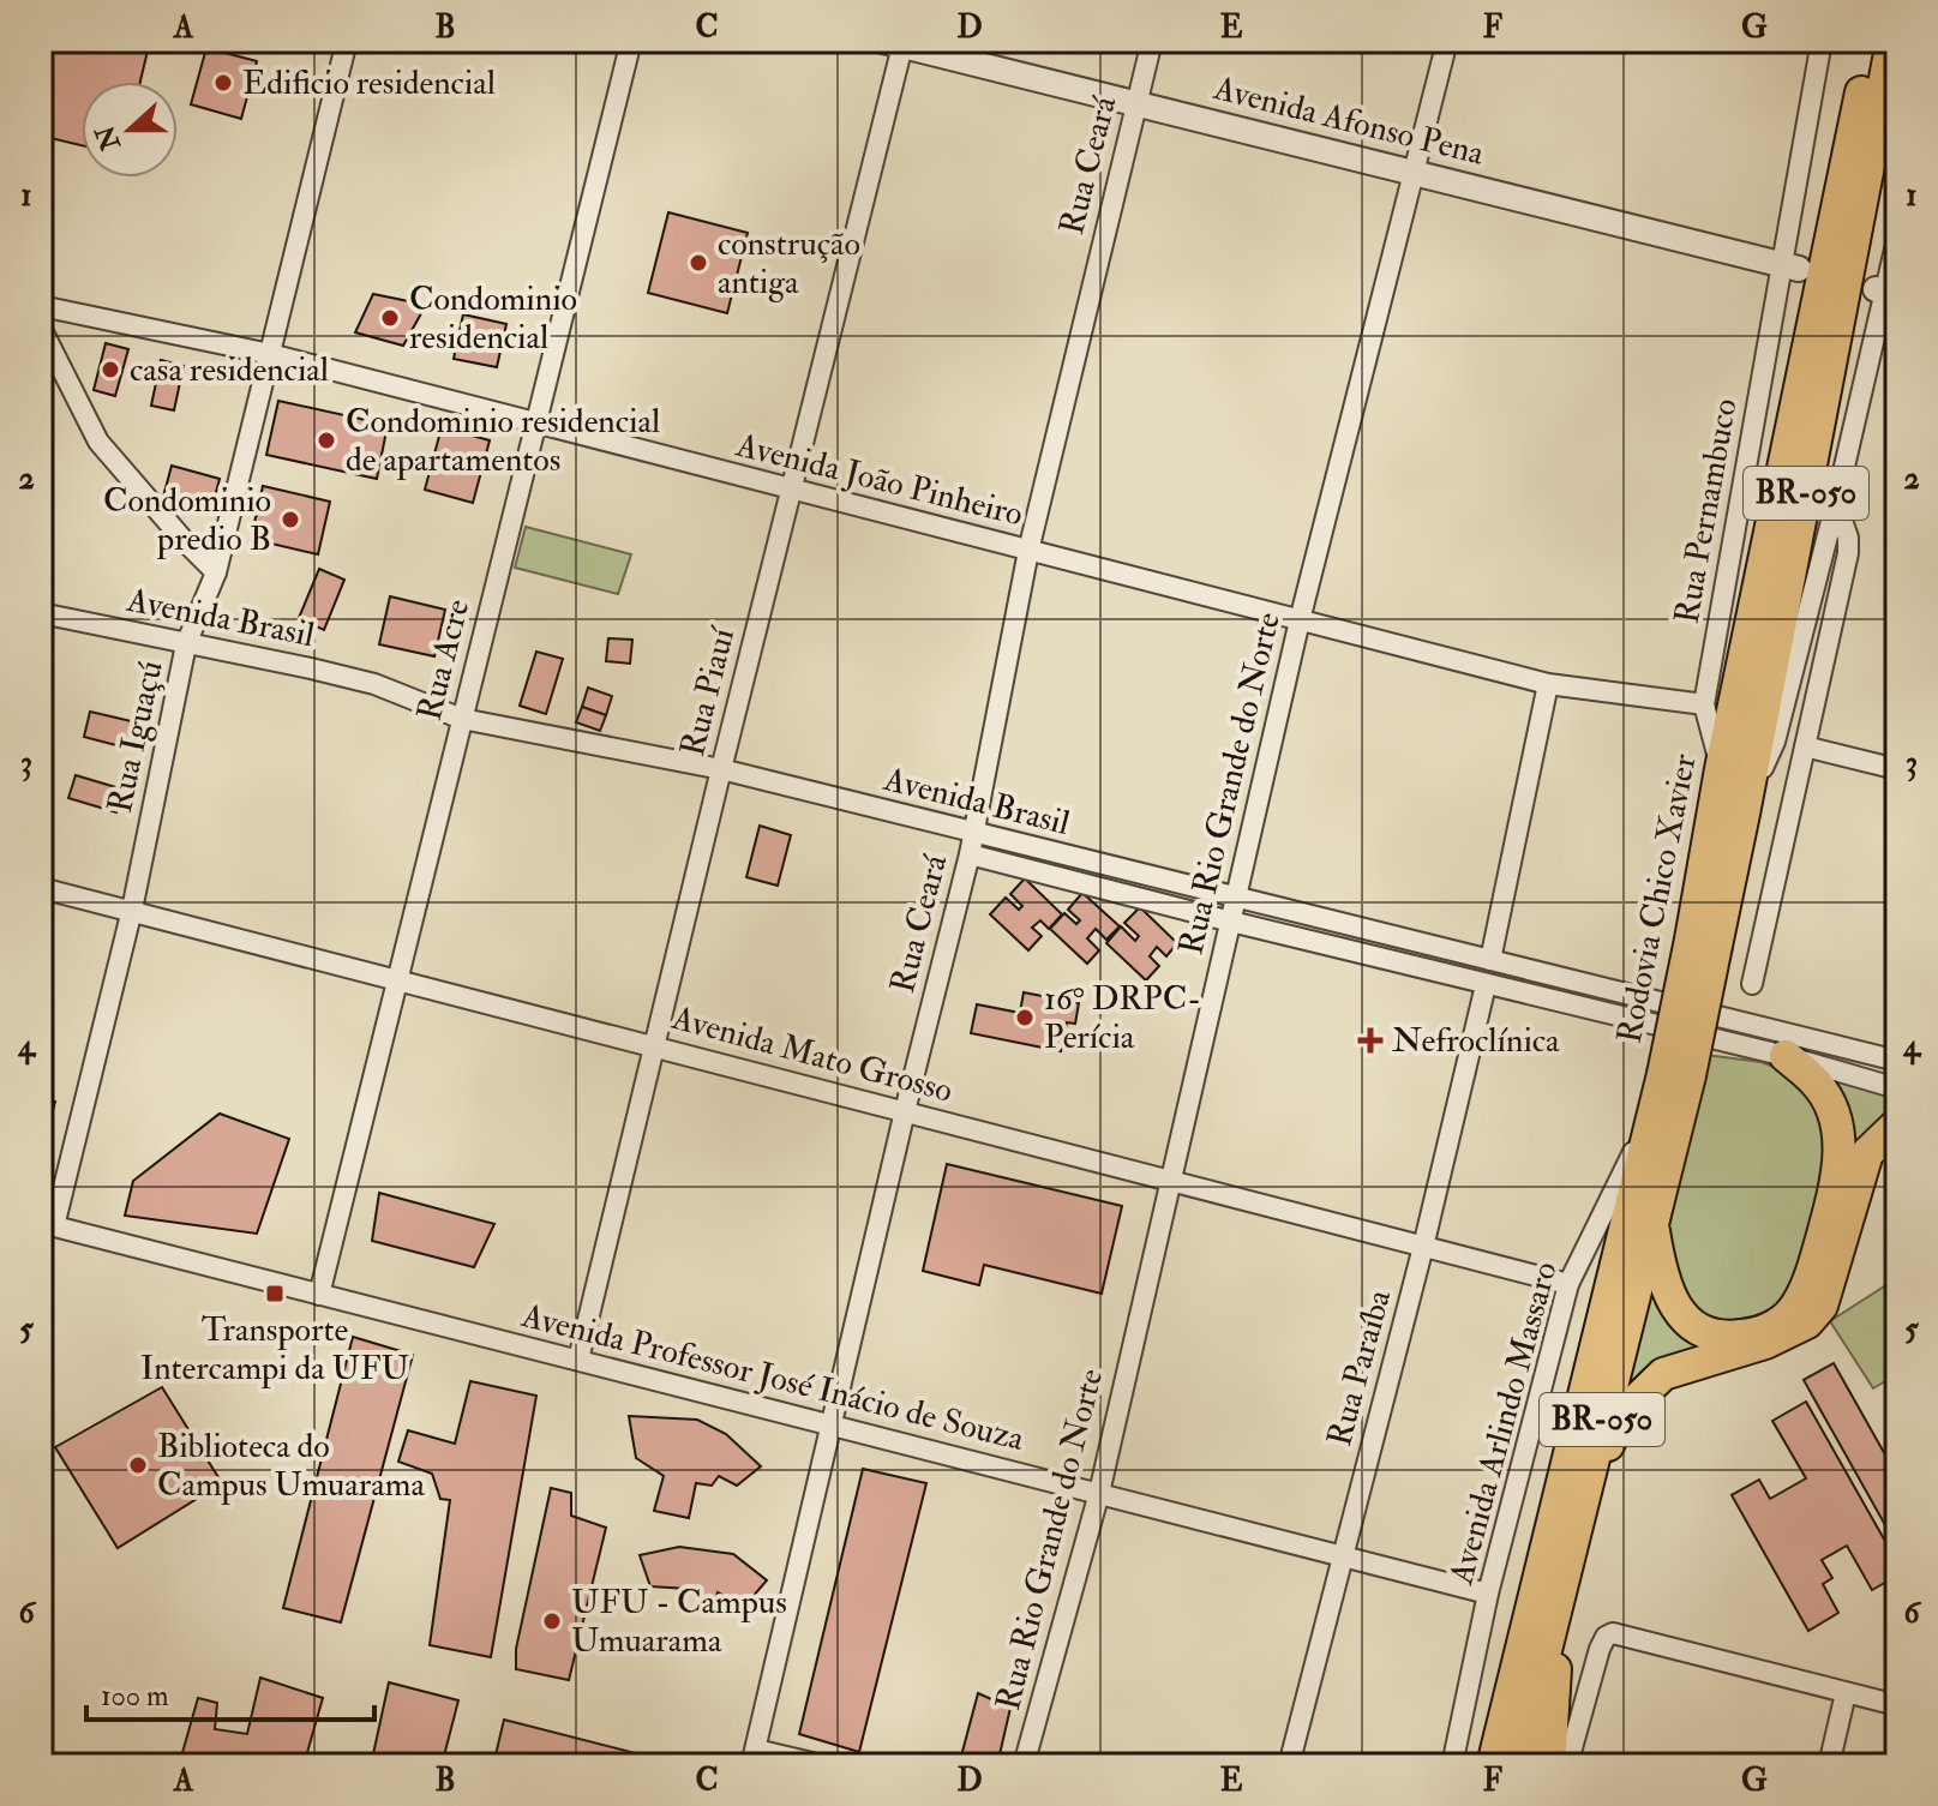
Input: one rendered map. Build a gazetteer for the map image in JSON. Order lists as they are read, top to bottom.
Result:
{
  "streets": {
    "highway": ["BR-050", "Rodovia Chico Xavier"],
    "street": [
      "Avenida Afonso Pena",
      "Rua Ceará",
      "Avenida João Pinheiro",
      "Rua Pernambuco",
      "Avenida Brasil",
      "Rua Acre",
      "Rua Piauí",
      "Rua Iguaçú",
      "Rua Rio Grande do Norte",
      "Avenida Mato Grosso",
      "Rua Paraíba",
      "Avenida Professor José Inácio de Souza",
      "Avenida Arlindo Massaro"
    ]
  },
  "crossings": [
    ["Avenida Afonso Pena", "Rua Ceará"],
    ["Avenida Afonso Pena", "Rua Pernambuco"],
    ["Avenida Afonso Pena", "Rua Piauí"],
    ["Avenida Afonso Pena", "Rua Rio Grande do Norte"],
    ["Rua Ceará", "Avenida João Pinheiro"],
    ["Rua Ceará", "Avenida Brasil"],
    ["Rua Ceará", "Avenida Mato Grosso"],
    ["Rua Ceará", "Avenida Professor José Inácio de Souza"],
    ["Avenida João Pinheiro", "Rua Pernambuco"],
    ["Avenida João Pinheiro", "Rua Acre"],
    ["Avenida João Pinheiro", "Rua Piauí"],
    ["Avenida João Pinheiro", "Rua Iguaçú"],
    ["Avenida João Pinheiro", "Rua Rio Grande do Norte"],
    ["Rua Pernambuco", "Rodovia Chico Xavier"],
    ["Avenida Brasil", "Rua Acre"],
    ["Avenida Brasil", "Rua Piauí"],
    ["Avenida Brasil", "Rua Iguaçú"],
    ["Avenida Brasil", "Rua Rio Grande do Norte"],
    ["Avenida Brasil", "Rua Paraíba"],
    ["Rua Acre", "Avenida Mato Grosso"],
    ["Rua Acre", "Avenida Professor José Inácio de Souza"],
    ["Rua Piauí", "Avenida Mato Grosso"],
    ["Rua Piauí", "Avenida Professor José Inácio de Souza"],
    ["Rua Iguaçú", "Avenida Mato Grosso"],
    ["Rua Iguaçú", "Avenida Professor José Inácio de Souza"],
    ["Rua Rio Grande do Norte", "Avenida Mato Grosso"],
    ["Rua Rio Grande do Norte", "Avenida Professor José Inácio de Souza"],
    ["Rodovia Chico Xavier", "Avenida Arlindo Massaro"],
    ["Avenida Mato Grosso", "Rua Paraíba"],
    ["Avenida Mato Grosso", "Avenida Arlindo Massaro"],
    ["Rua Paraíba", "Avenida Professor José Inácio de Souza"],
    ["Avenida Professor José Inácio de Souza", "Avenida Arlindo Massaro"]
  ],
  "places": {
    "other": [
      "Edificio residencial",
      "construção antiga",
      "Condominio residencial",
      "casa residencial",
      "Condominio residencial de apartamentos",
      "Condominio predio B",
      "16° DRPC- Perícia",
      "Biblioteca do Campus Umuarama",
      "UFU - Campus Umuarama"
    ],
    "health": ["Nefroclínica"],
    "transit": ["Transporte Intercampi da UFU"]
  },
  "scale_bar": "100 m",
  "north": "left",
  "grid": {
    "columns": [
      "A",
      "B",
      "C",
      "D",
      "E",
      "F",
      "G"
    ],
    "rows": [
      "1",
      "2",
      "3",
      "4",
      "5",
      "6"
    ]
  }
}
